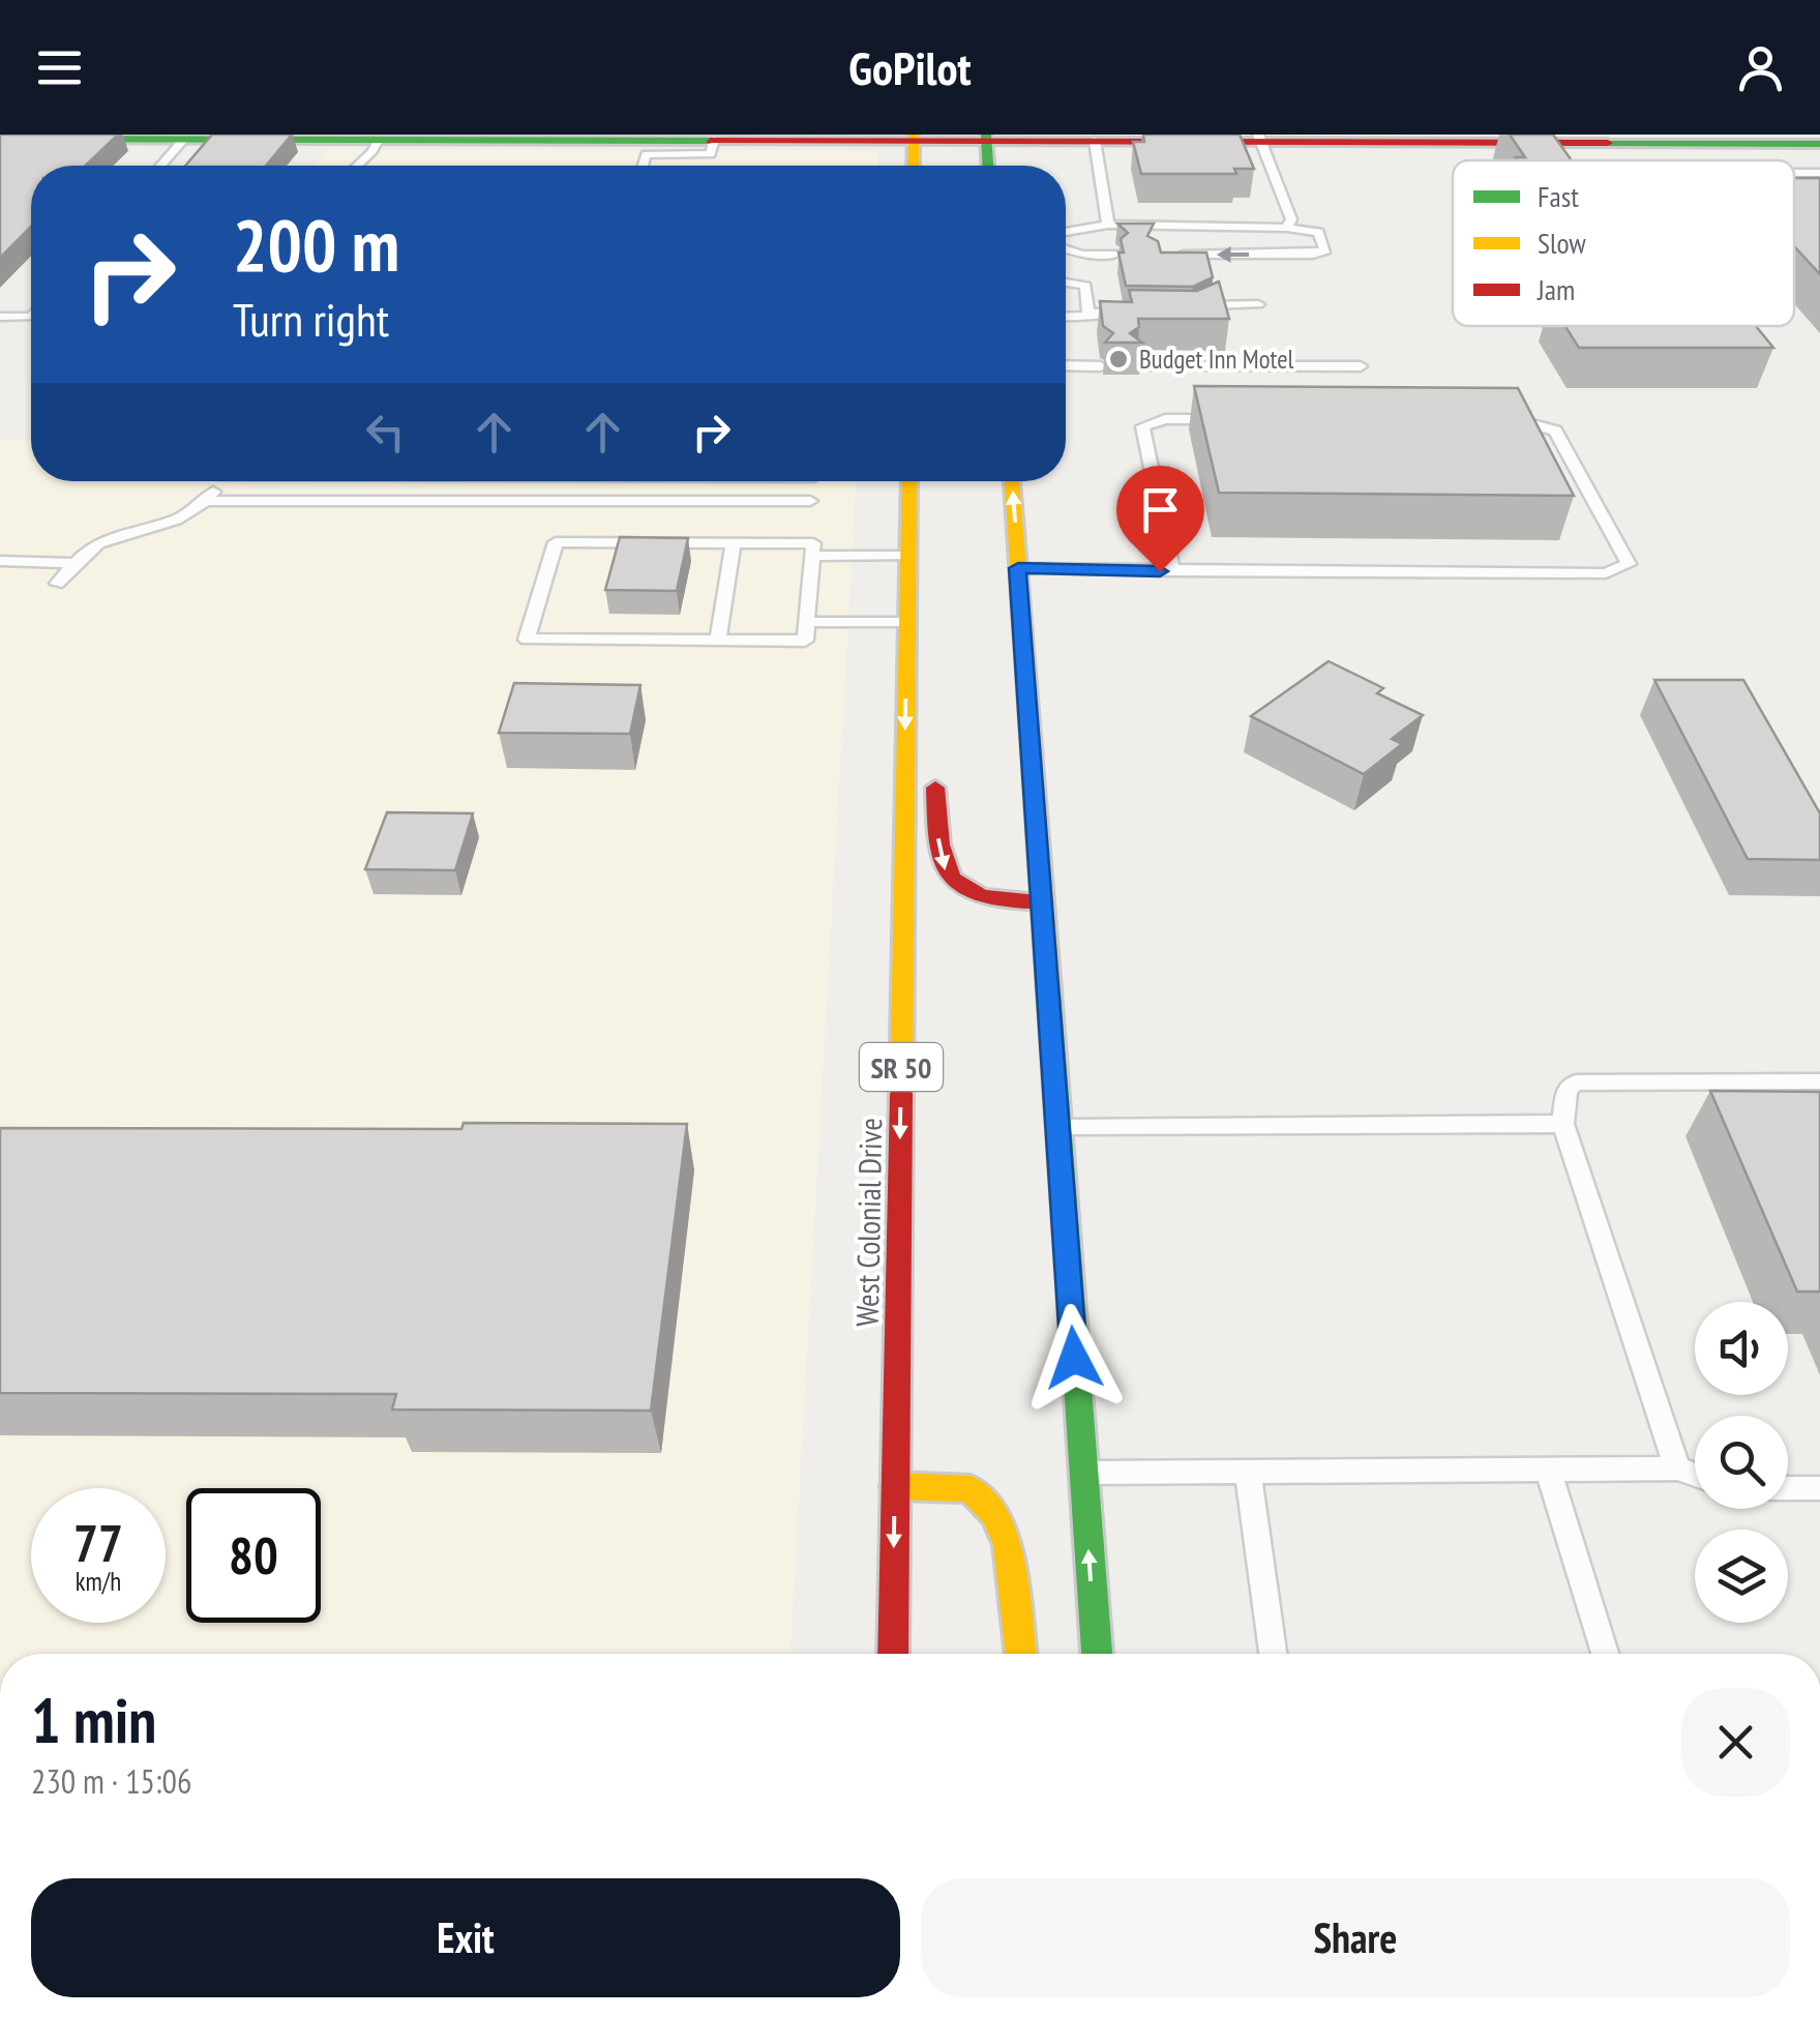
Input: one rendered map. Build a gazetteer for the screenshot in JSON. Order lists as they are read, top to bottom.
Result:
{
  "streets": {
    "main road": ["SR 50", "West Colonial Drive"]
  },
  "places": ["Budget Inn Motel"],
  "legend": ["Fast", "Slow", "Jam"],
  "page": {
    "header": "GoPilot",
    "turn": ["200 m", "Turn right"],
    "speed": "77 km/h",
    "limit": "80",
    "heading": ["1 min", "230 m · 15:06"],
    "buttons": ["Exit", "Share"]
  }
}
